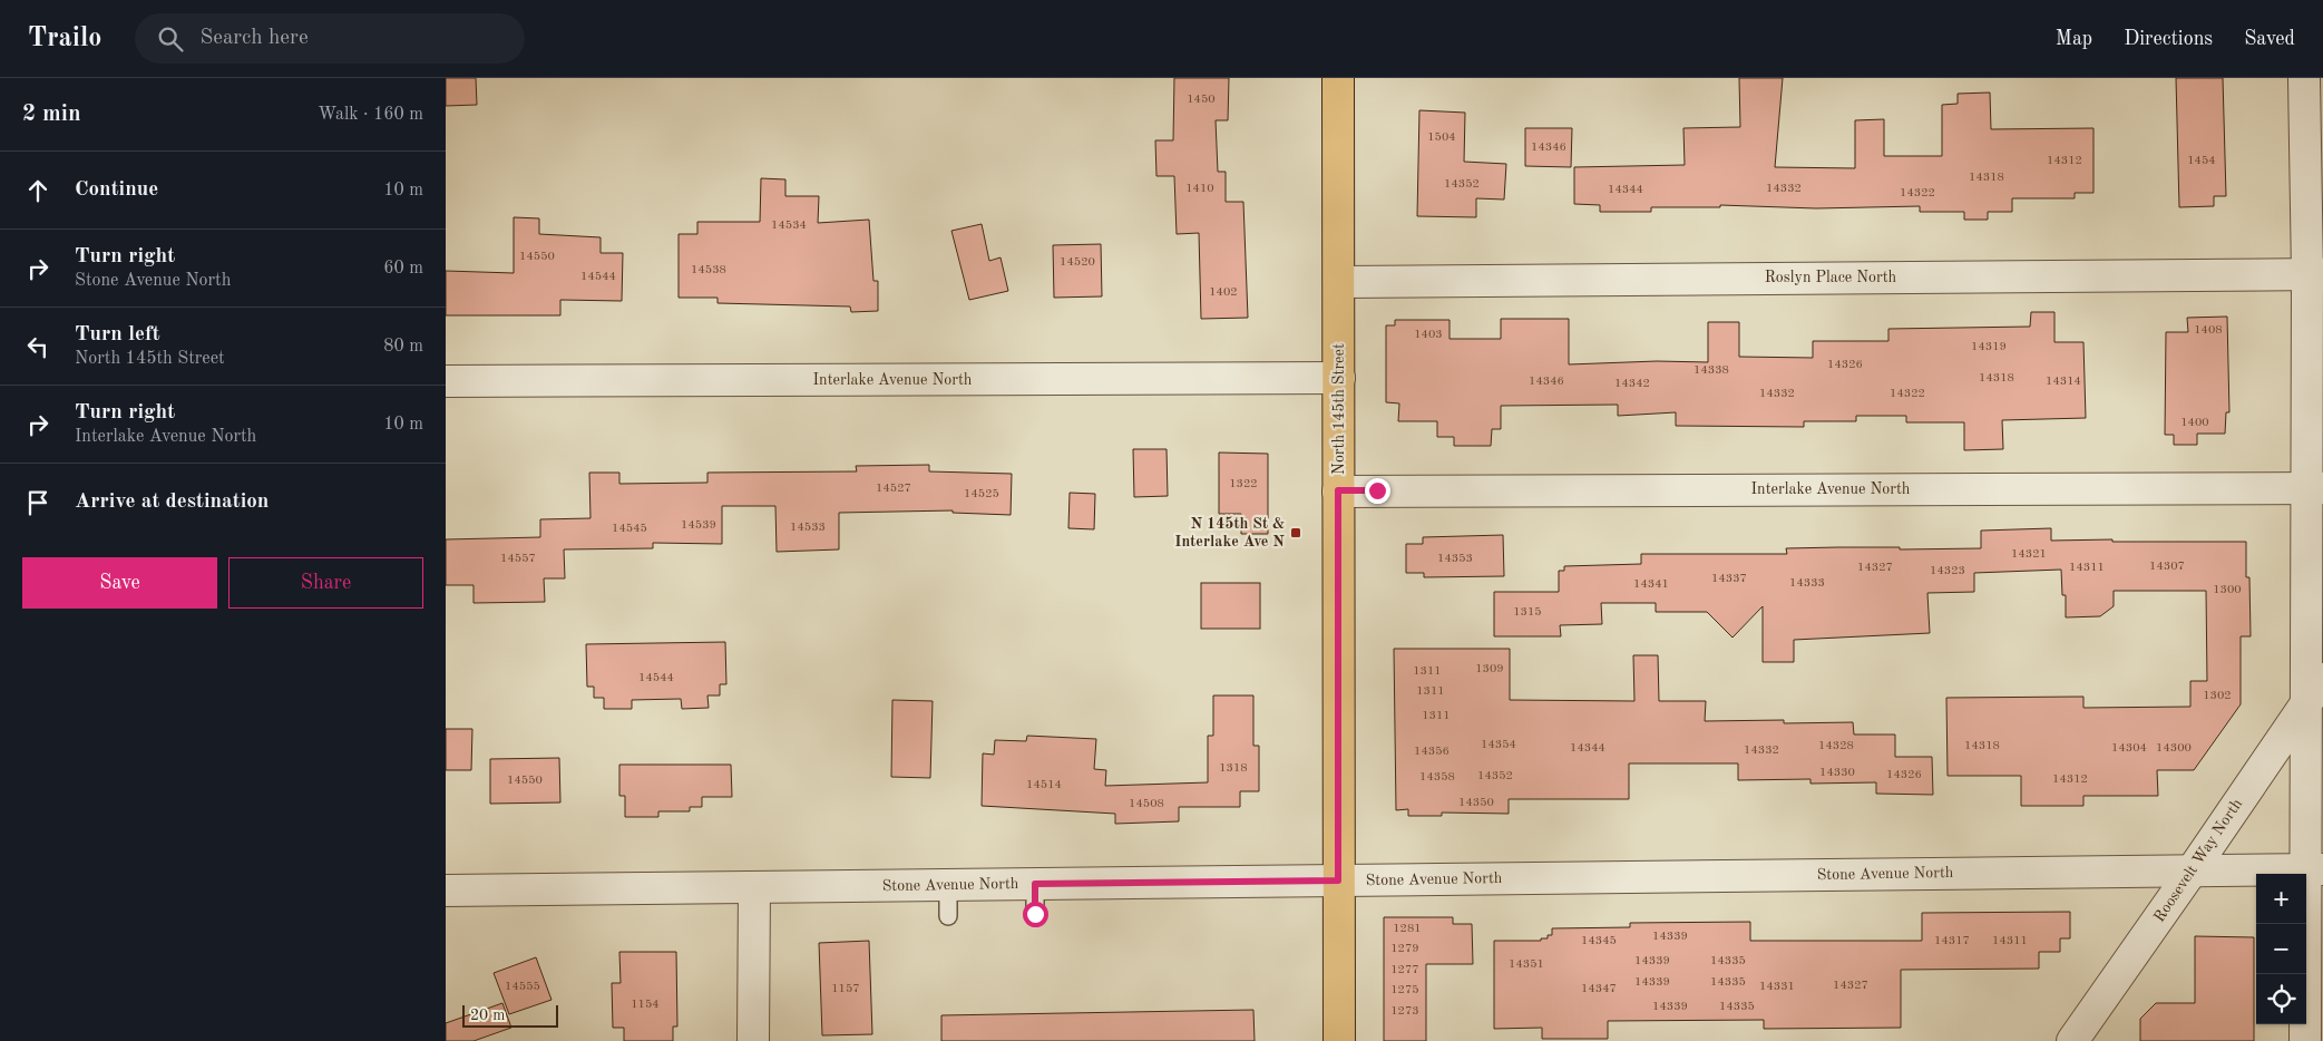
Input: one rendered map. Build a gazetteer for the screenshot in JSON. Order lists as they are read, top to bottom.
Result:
{
  "streets": {
    "main road": ["North 145th Street"],
    "street": [
      "Roslyn Place North",
      "Interlake Avenue North",
      "Roosevelt Way North",
      "Stone Avenue North"
    ]
  },
  "crossings": [
    ["Roslyn Place North", "North 145th Street"],
    ["Interlake Avenue North", "North 145th Street"],
    ["North 145th Street", "Stone Avenue North"],
    ["Roosevelt Way North", "Stone Avenue North"]
  ],
  "places": {
    "transit": ["N 145th St & Interlake Ave N"]
  },
  "house_numbers": [
    "1450",
    "1504",
    "14346",
    "14312",
    "1454",
    "14318",
    "14352",
    "1410",
    "14332",
    "14344",
    "14322",
    "14534",
    "14550",
    "14520",
    "14538",
    "14544",
    "1402",
    "1408",
    "1403",
    "14319",
    "14326",
    "14338",
    "14318",
    "14346",
    "14314",
    "14342",
    "14332",
    "14322",
    "1400",
    "1322",
    "14527",
    "14525",
    "14539",
    "14533",
    "14545",
    "14321",
    "14557",
    "14353",
    "14307",
    "14327",
    "14311",
    "14323",
    "14337",
    "14333",
    "14341",
    "1300",
    "1315",
    "1309",
    "1311",
    "14544",
    "1311",
    "1302",
    "1311",
    "14354",
    "14328",
    "14318",
    "14344",
    "14304",
    "14300",
    "14332",
    "14356",
    "1318",
    "14330",
    "14326",
    "14352",
    "14358",
    "14312",
    "14550",
    "14514",
    "14350",
    "14508",
    "1281",
    "14339",
    "14345",
    "14317",
    "14311",
    "1279",
    "14339",
    "14335",
    "14351",
    "1277",
    "14339",
    "14335",
    "14327",
    "14555",
    "14331",
    "1157",
    "14347",
    "1275",
    "1154",
    "14339",
    "14335",
    "1273"
  ],
  "scale_bar": "20 m",
  "page": {
    "header": "Trailo",
    "search": "Search here",
    "nav": ["Map", "Directions", "Saved"],
    "heading": ["2 min", "Walk · 160 m"],
    "list": [
      ["Continue", "10 m"],
      ["Turn right", "Stone Avenue North", "60 m"],
      ["Turn left", "North 145th Street", "80 m"],
      ["Turn right", "Interlake Avenue North", "10 m"],
      "Arrive at destination"
    ],
    "buttons": ["Save", "Share"],
    "map_buttons": ["+", "−"],
    "scale": "20 m"
  }
}
